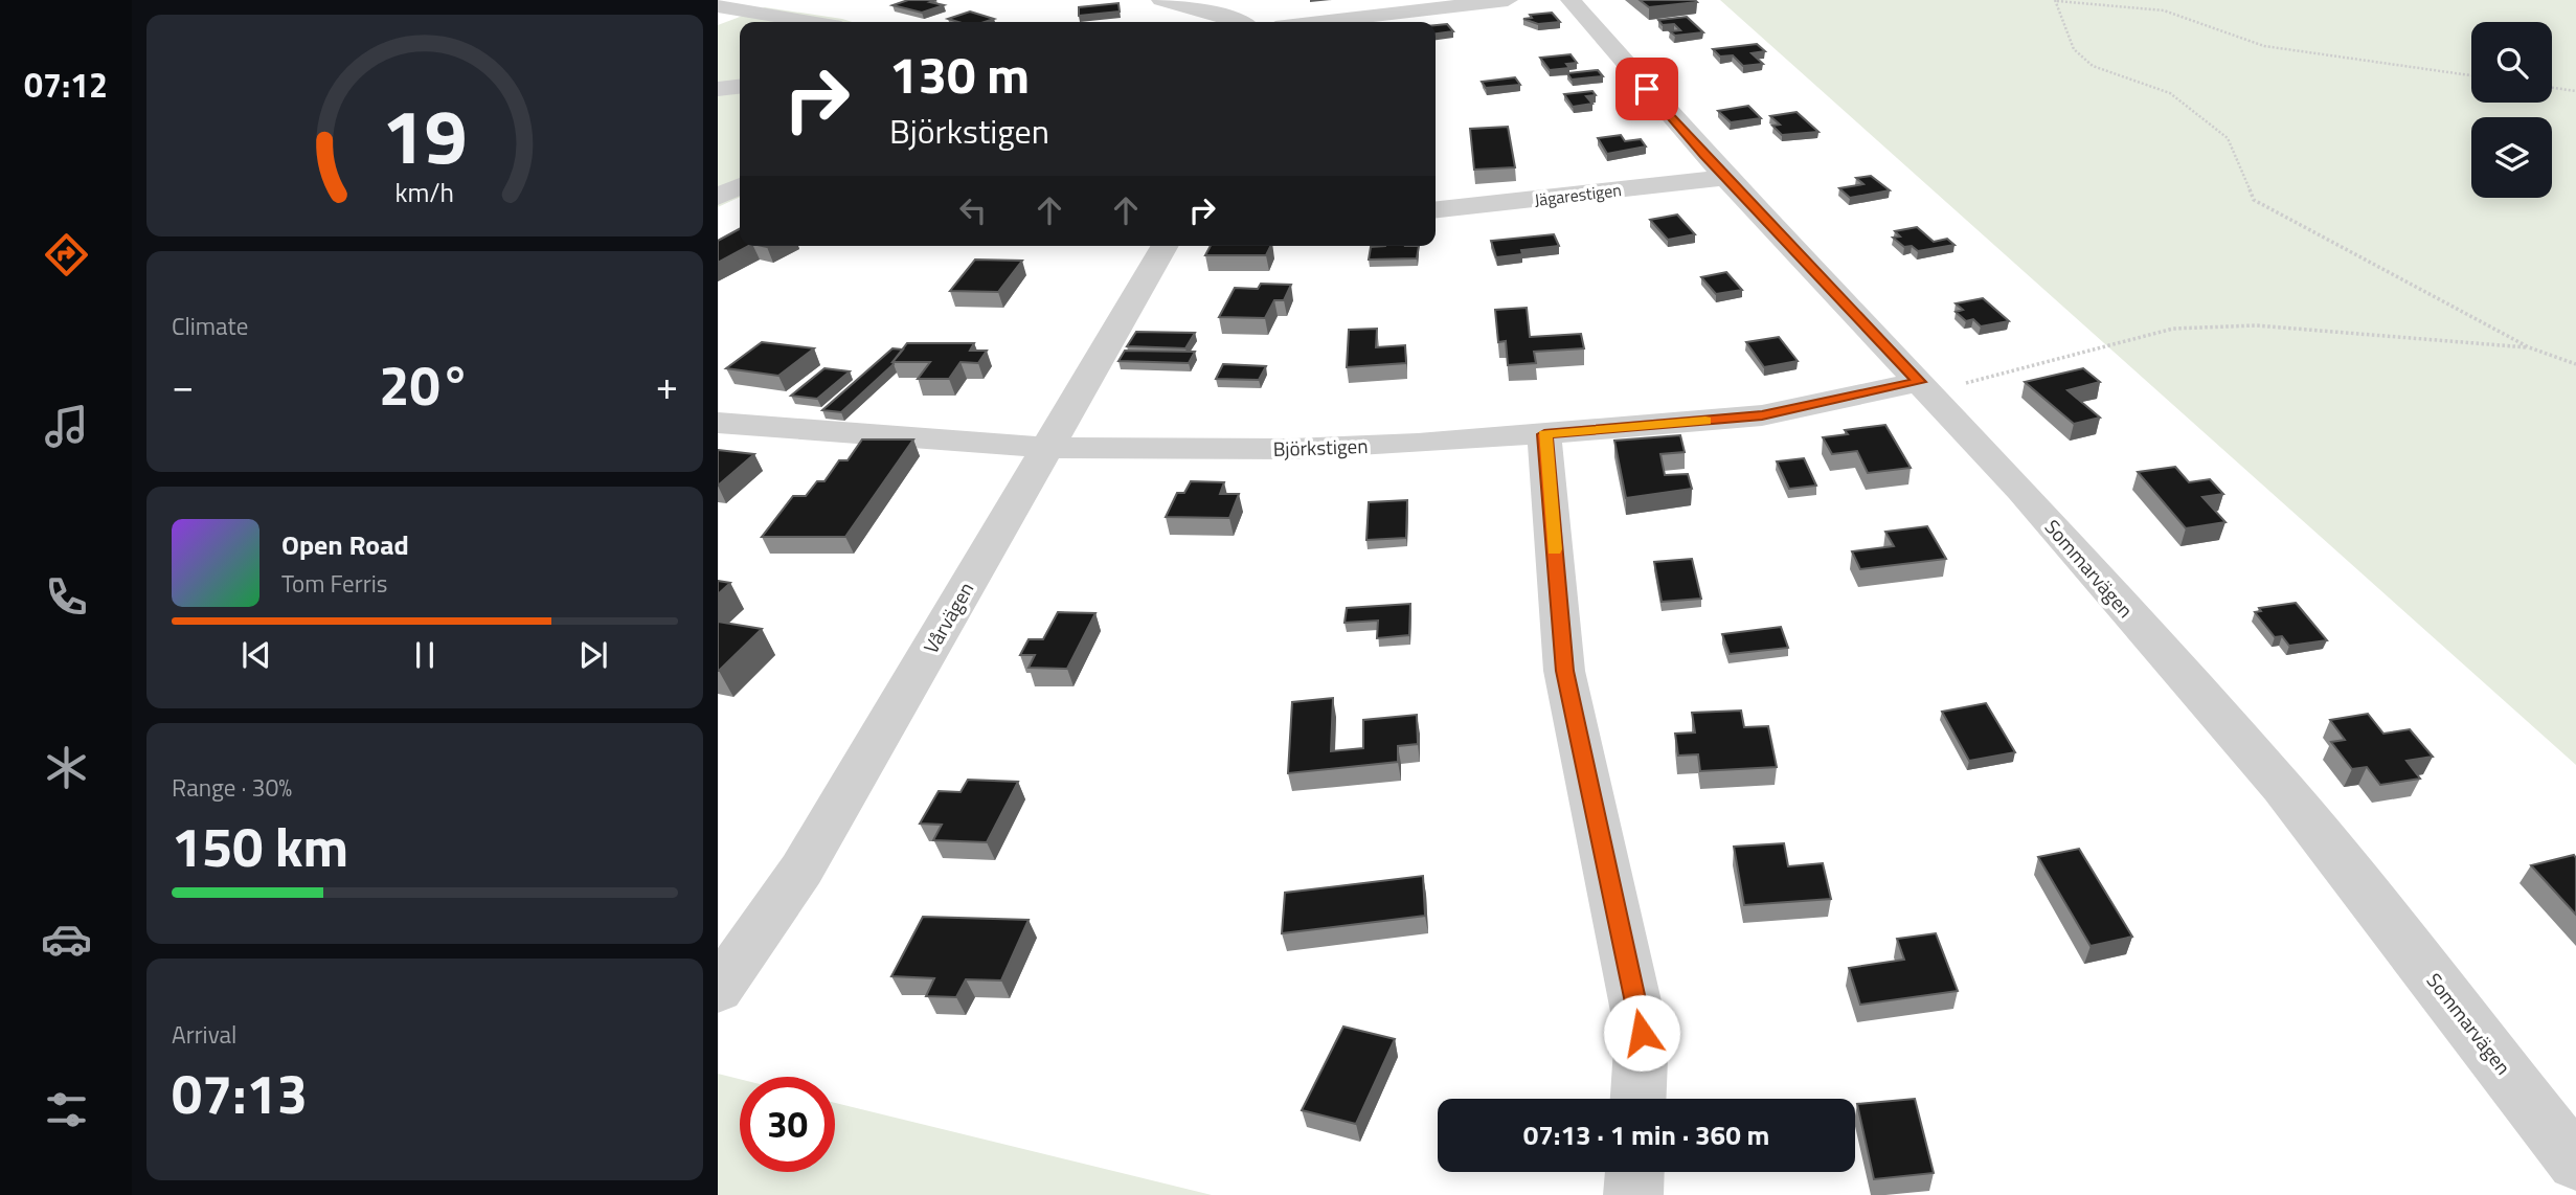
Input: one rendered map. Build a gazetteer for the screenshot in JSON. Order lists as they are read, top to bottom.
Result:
{
  "streets": {
    "street": [
      "Jägarestigen",
      "Björkstigen",
      "Sommarvägen",
      "Vårvägen"
    ]
  },
  "crossings": [
    ["Jägarestigen", "Sommarvägen"],
    ["Björkstigen", "Sommarvägen"],
    ["Björkstigen", "Vårvägen"]
  ],
  "page": {
    "tabs": "07:12",
    "turn": ["130 m", "Björkstigen"],
    "tile": [
      "Climate",
      ["Range · 30%", "150 km"],
      ["Arrival", "07:13"]
    ],
    "heat": ["−", "20°", "+"],
    "song": ["Open Road", "Tom Ferris"],
    "limit": "30",
    "trip": "07:13 · 1 min · 360 m",
    "gauge": ["19", "km/h"]
  }
}
